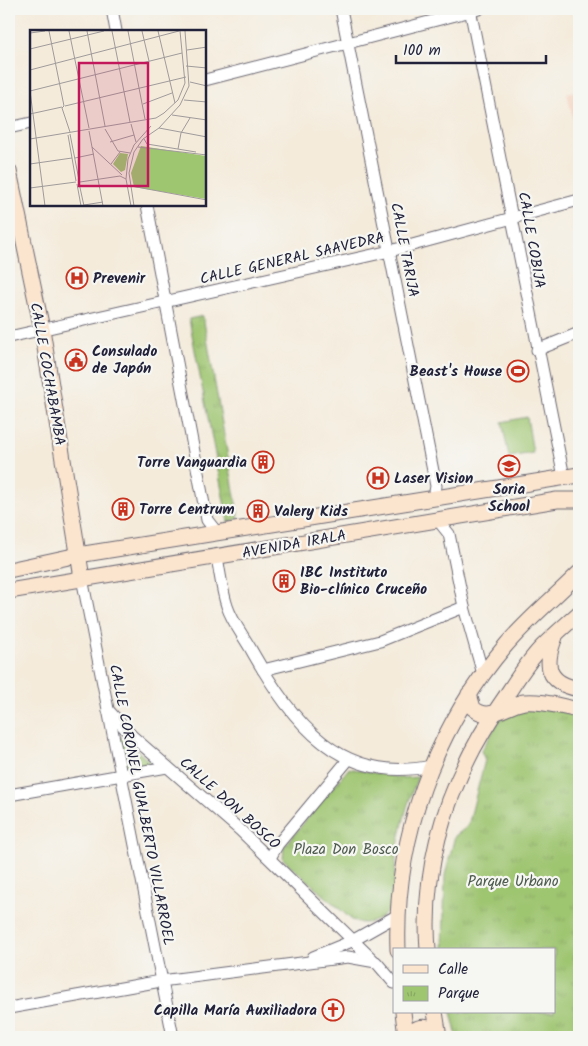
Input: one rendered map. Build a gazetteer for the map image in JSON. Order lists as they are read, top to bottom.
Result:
{
  "streets": {
    "main road": ["CALLE COCHABAMBA", "AVENIDA IRALA"],
    "street": [
      "CALLE COBIJA",
      "CALLE TARIJA",
      "CALLE GENERAL SAAVEDRA",
      "CALLE DON BOSCO",
      "CALLE CORONEL GUALBERTO VILLARROEL"
    ]
  },
  "crossings": [
    ["CALLE COBIJA", "CALLE GENERAL SAAVEDRA"],
    ["CALLE COBIJA", "AVENIDA IRALA"],
    ["CALLE TARIJA", "CALLE GENERAL SAAVEDRA"],
    ["CALLE TARIJA", "AVENIDA IRALA"],
    ["CALLE GENERAL SAAVEDRA", "CALLE COCHABAMBA"],
    ["CALLE COCHABAMBA", "AVENIDA IRALA"],
    ["CALLE COCHABAMBA", "CALLE CORONEL GUALBERTO VILLARROEL"],
    ["AVENIDA IRALA", "CALLE CORONEL GUALBERTO VILLARROEL"],
    ["CALLE DON BOSCO", "CALLE CORONEL GUALBERTO VILLARROEL"]
  ],
  "parks": ["Plaza Don Bosco", "Parque Urbano"],
  "places": {
    "hospital": ["Prevenir", "Laser Vision"],
    "public building": ["Consulado de Japón"],
    "sports": ["Beast's House"],
    "building": [
      "Torre Vanguardia",
      "Torre Centrum",
      "Valery Kids",
      "IBC Instituto Bio-clínico Cruceño"
    ],
    "school or university": ["Soria School"],
    "church": ["Capilla María Auxiliadora"]
  },
  "legend": ["Calle", "Parque"],
  "scale_bar": "100 m"
}
